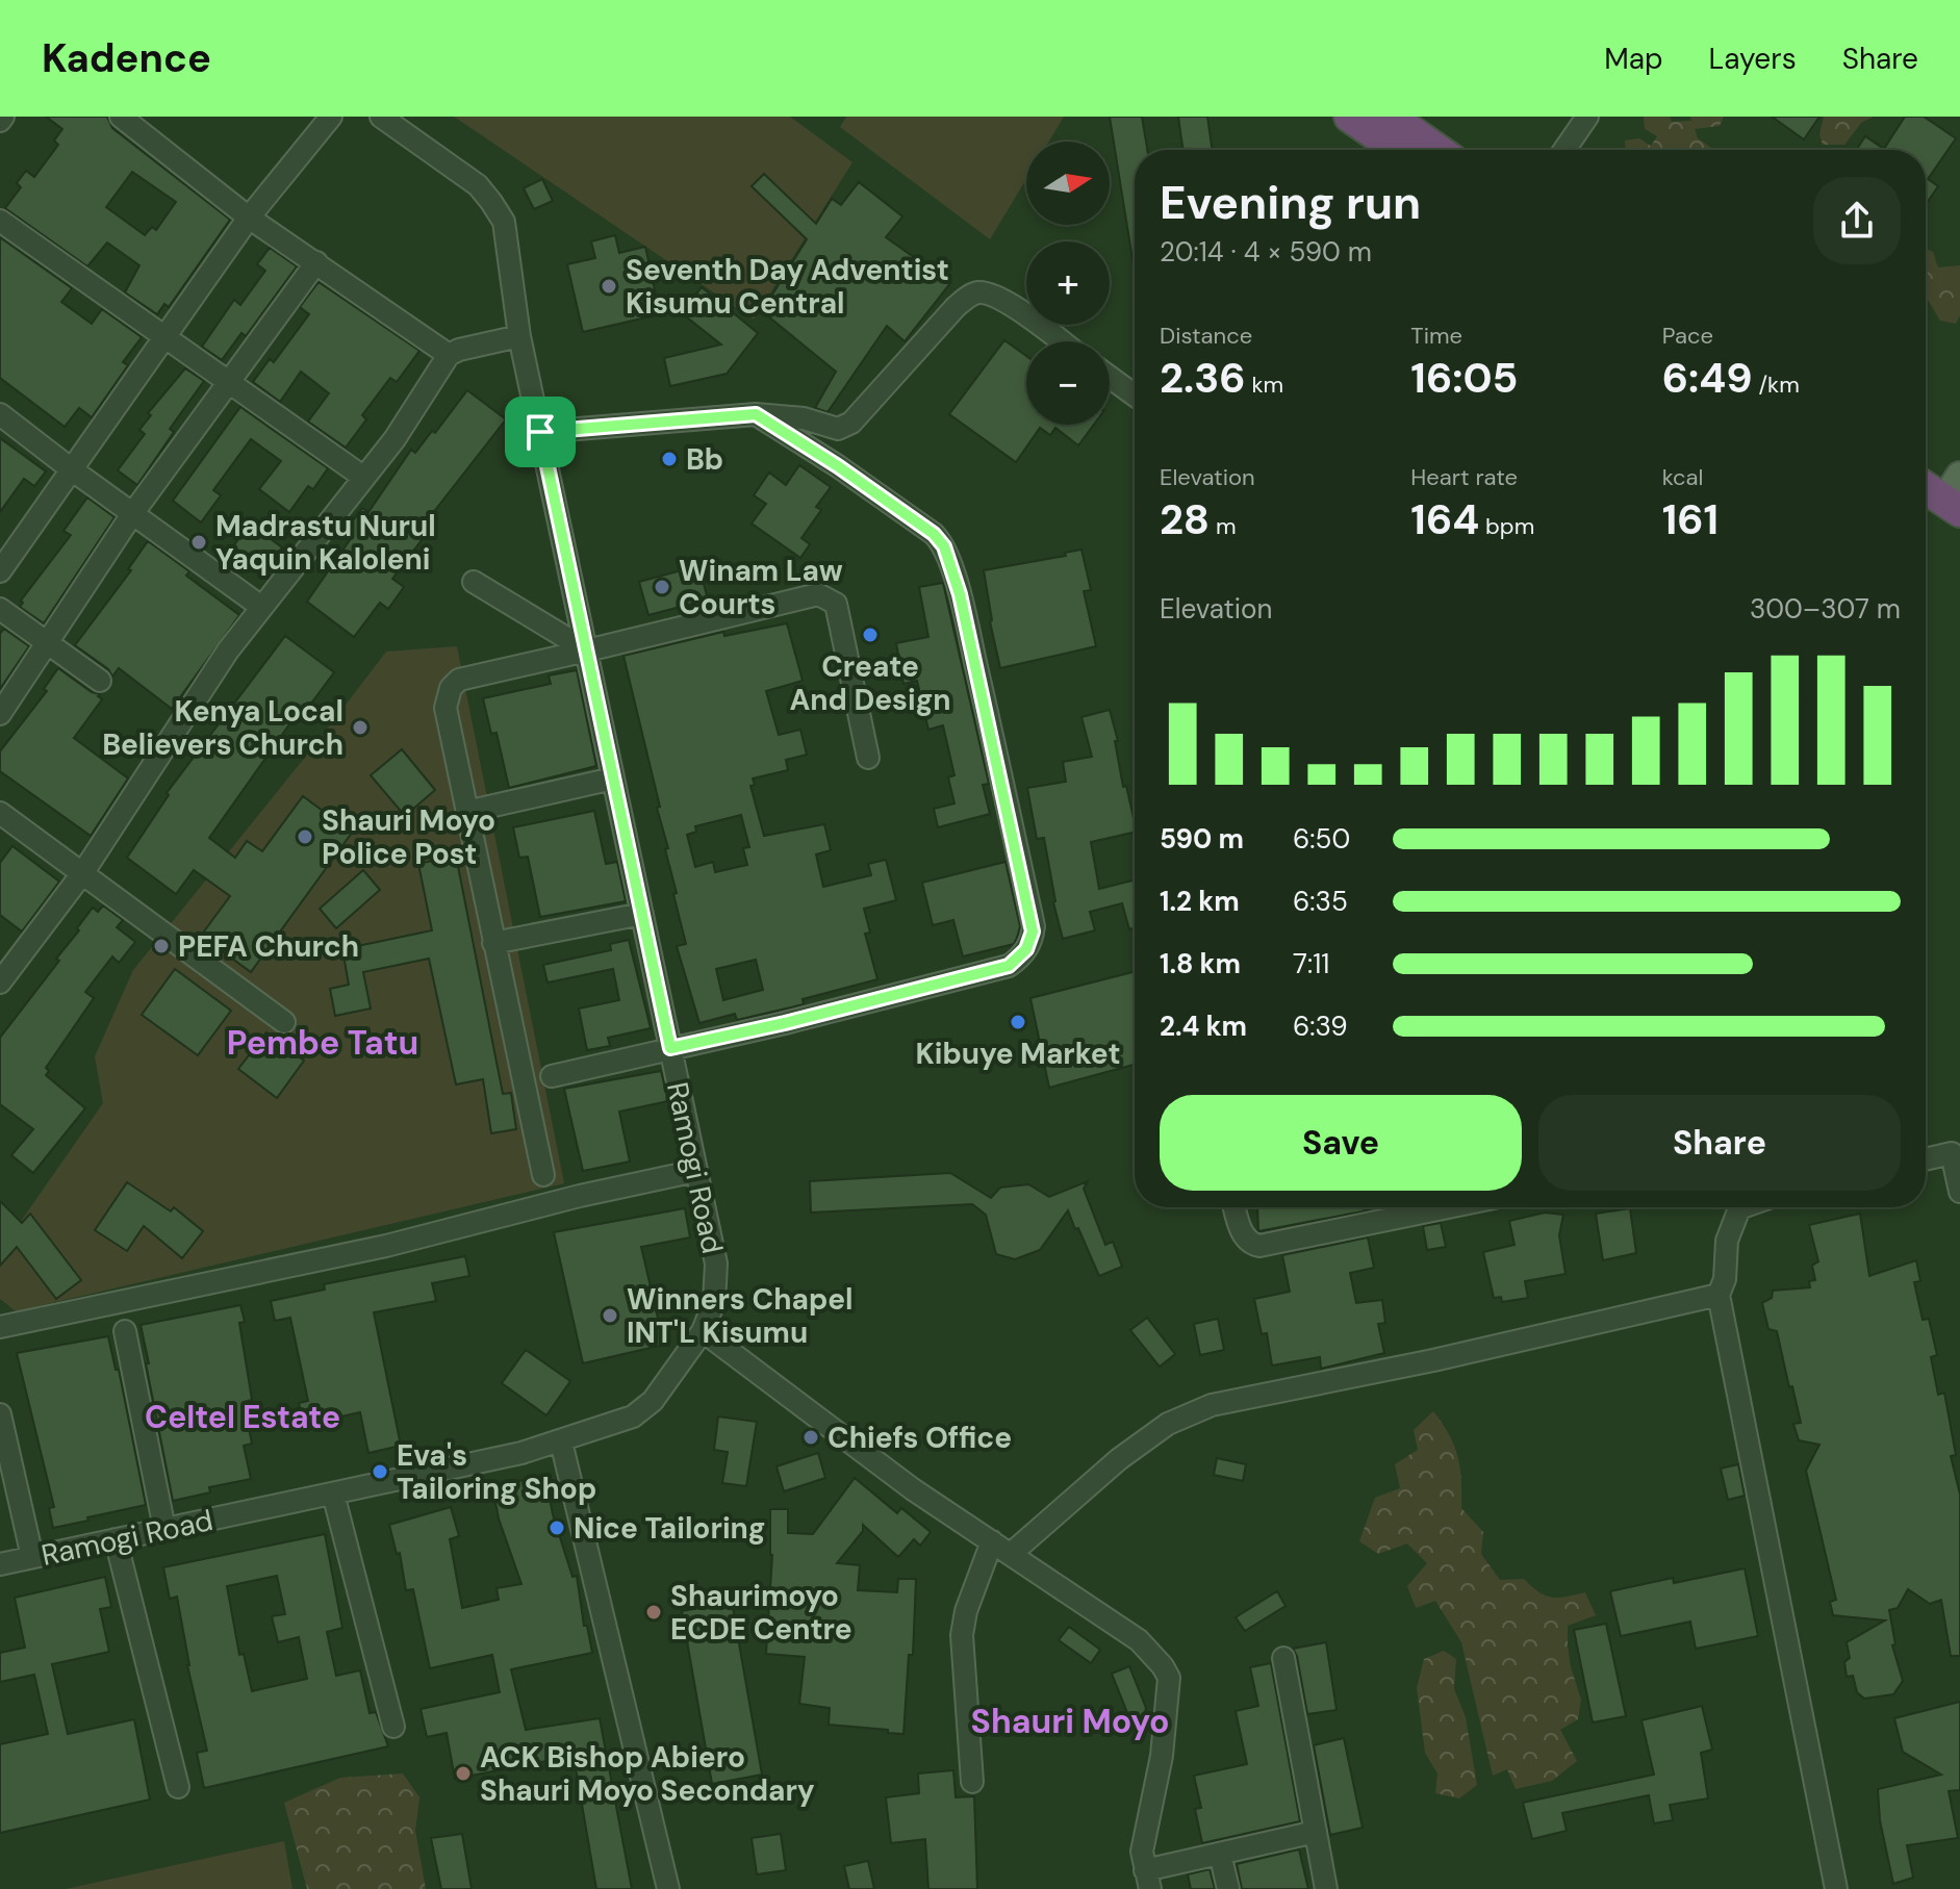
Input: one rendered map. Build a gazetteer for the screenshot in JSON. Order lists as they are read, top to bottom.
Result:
{
  "streets": {
    "street": ["Ramogi Road"]
  },
  "districts": ["Pembe Tatu", "Celtel Estate", "Shauri Moyo"],
  "places": [
    "Seventh Day Adventist Kisumu Central",
    "Bb",
    "Madrastu Nurul Yaquin Kaloleni",
    "Winam Law Courts",
    "Create And Design",
    "Kenya Local Believers Church",
    "Shauri Moyo Police Post",
    "PEFA Church",
    "Kibuye Market",
    "Winners Chapel INT'L Kisumu",
    "Chiefs Office",
    "Eva's Tailoring Shop",
    "Nice Tailoring",
    "Shaurimoyo ECDE Centre",
    "ACK Bishop Abiero Shauri Moyo Secondary"
  ],
  "north": "right",
  "page": {
    "header": "Kadence",
    "nav": ["Map", "Layers", "Share"],
    "map_buttons": ["+", "−"],
    "heading": ["Evening run", "20:14 · 4 × 590 m"],
    "stats": [
      ["Distance", "2.36 km"],
      ["Time", "16:05"],
      ["Pace", "6:49 /km"],
      ["Elevation", "28 m"],
      ["Heart rate", "164 bpm"],
      ["kcal", "161"]
    ],
    "chart": ["Elevation", "300–307 m"],
    "list": [
      {
        "name": "590 m",
        "note": "6:50"
      },
      {
        "name": "1.2 km",
        "note": "6:35"
      },
      {
        "name": "1.8 km",
        "note": "7:11"
      },
      {
        "name": "2.4 km",
        "note": "6:39"
      }
    ],
    "buttons": ["Save", "Share"]
  }
}
